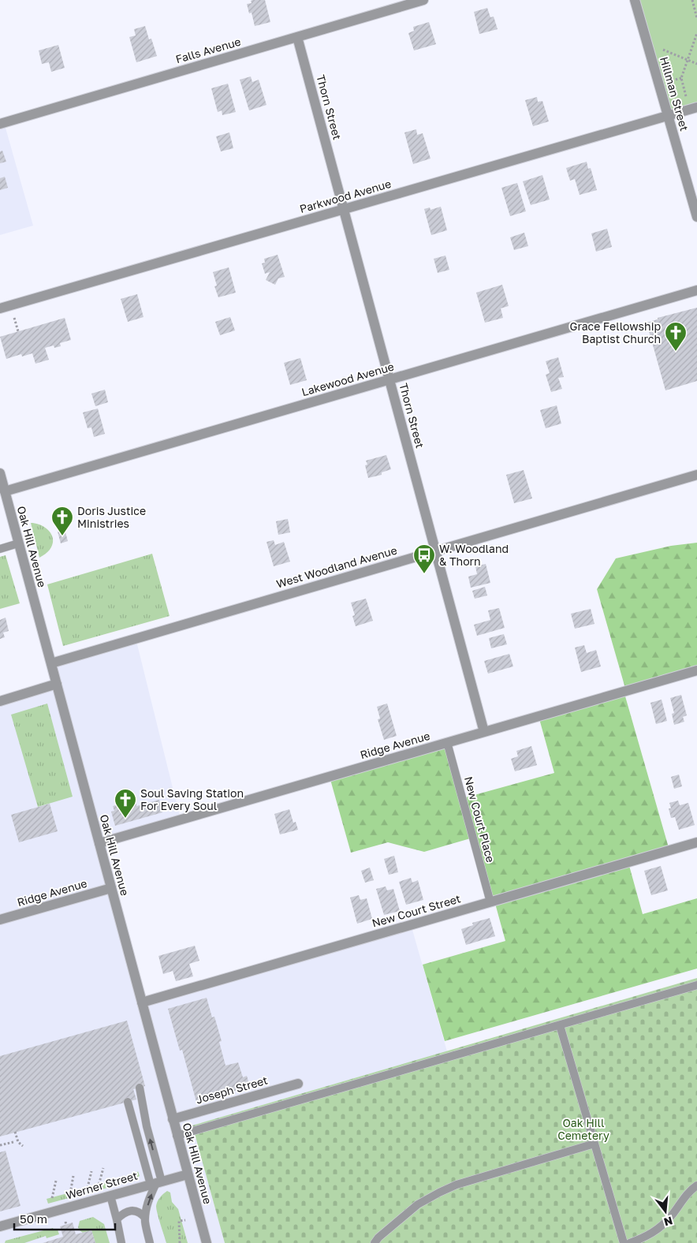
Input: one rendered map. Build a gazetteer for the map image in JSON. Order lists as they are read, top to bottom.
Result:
{
  "streets": {
    "street": [
      "Falls Avenue",
      "Hillman Street",
      "Thorn Street",
      "Parkwood Avenue",
      "Lakewood Avenue",
      "Oak Hill Avenue",
      "West Woodland Avenue",
      "Ridge Avenue",
      "New Court Street",
      "Joseph Street",
      "Werner Street"
    ],
    "lane": ["New Court Place"]
  },
  "crossings": [
    ["Falls Avenue", "Thorn Street"],
    ["Hillman Street", "Parkwood Avenue"],
    ["Thorn Street", "Parkwood Avenue"],
    ["Thorn Street", "Lakewood Avenue"],
    ["Thorn Street", "West Woodland Avenue"],
    ["Thorn Street", "Ridge Avenue"],
    ["Lakewood Avenue", "Oak Hill Avenue"],
    ["Oak Hill Avenue", "West Woodland Avenue"],
    ["Oak Hill Avenue", "Ridge Avenue"],
    ["Oak Hill Avenue", "New Court Street"],
    ["Oak Hill Avenue", "Joseph Street"],
    ["Oak Hill Avenue", "Werner Street"],
    ["Ridge Avenue", "New Court Place"],
    ["New Court Place", "New Court Street"]
  ],
  "parks": ["Oak Hill Cemetery"],
  "places": {
    "church": ["Grace Fellowship Baptist Church", "Doris Justice Ministries", "Soul Saving Station For Every Soul"],
    "bus stop": ["W. Woodland & Thorn"]
  },
  "scale_bar": "50 m",
  "north": "bottom"
}
